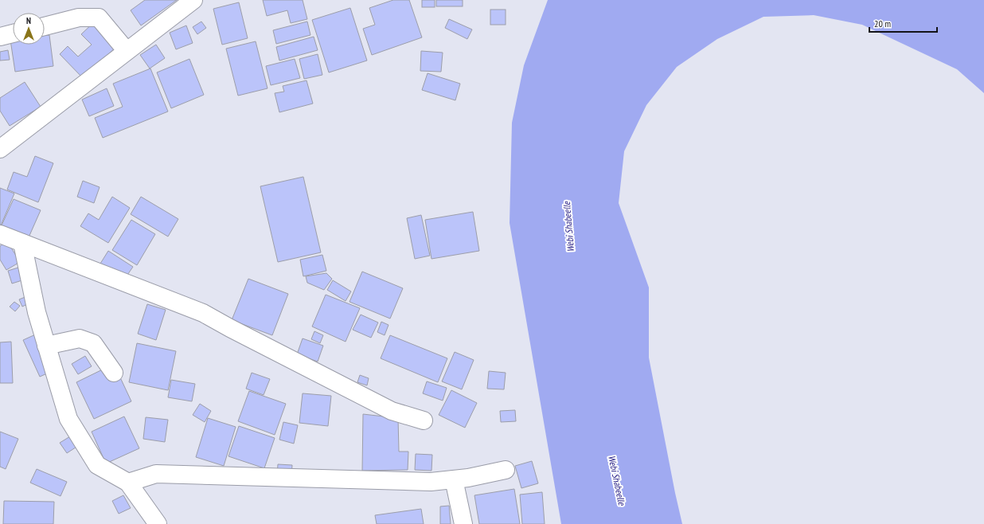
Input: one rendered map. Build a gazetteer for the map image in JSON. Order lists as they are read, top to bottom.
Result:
{
  "water": ["Webi Shabeelle"],
  "scale_bar": "20 m",
  "north": "top"
}
